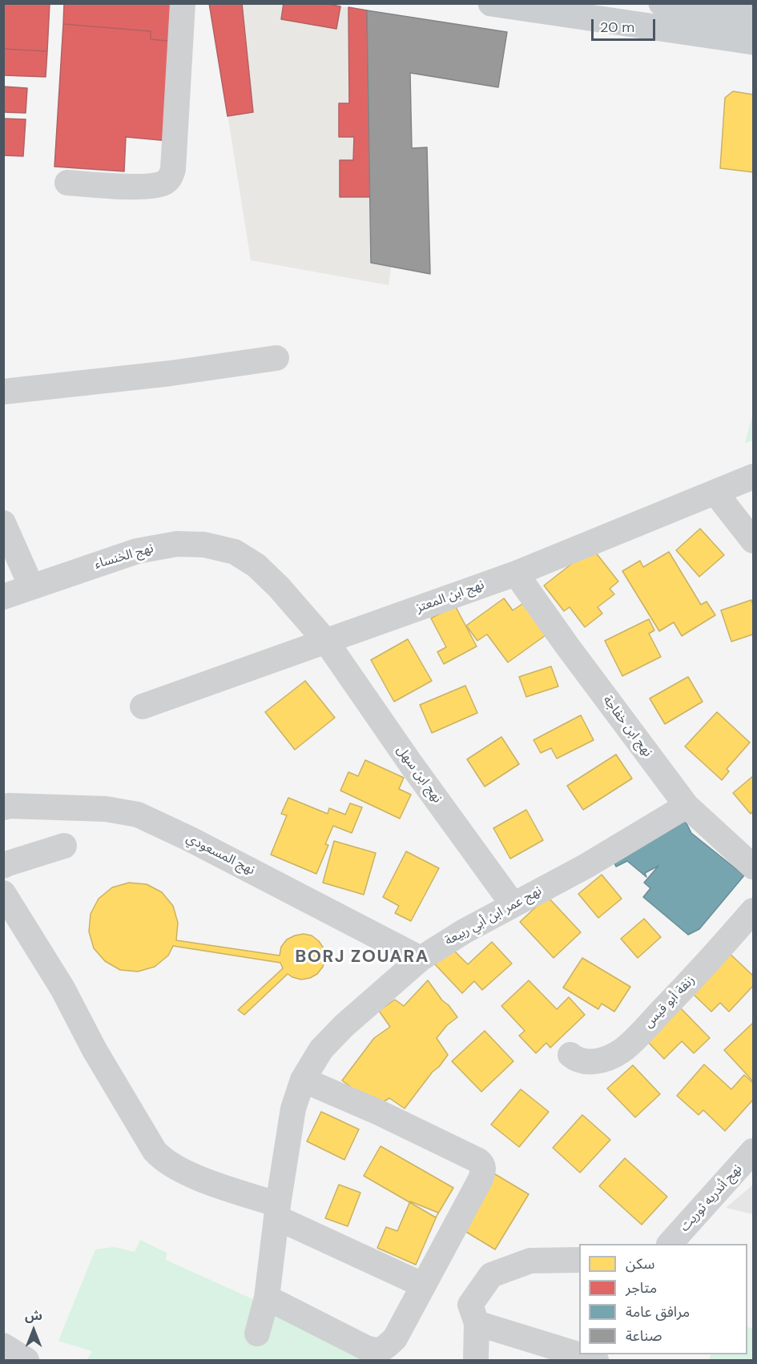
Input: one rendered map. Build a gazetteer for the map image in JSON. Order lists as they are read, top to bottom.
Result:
{
  "streets": {
    "street": [
      "نهج الخنساء",
      "نهج ابن المعتز",
      "نهج ابن خفاجة",
      "نهج ابن سهل",
      "نهج المسعودي",
      "نهج عمر ابن أبي ربيعة",
      "زنقة أبو قيس",
      "نهج أندريه ثوريت"
    ]
  },
  "crossings": [
    ["نهج الخنساء", "نهج ابن المعتز"],
    ["نهج الخنساء", "نهج ابن سهل"],
    ["نهج ابن المعتز", "نهج ابن خفاجة"],
    ["نهج ابن المعتز", "نهج ابن سهل"],
    ["نهج ابن خفاجة", "نهج عمر ابن أبي ربيعة"],
    ["نهج ابن سهل", "نهج عمر ابن أبي ربيعة"],
    ["نهج المسعودي", "نهج عمر ابن أبي ربيعة"]
  ],
  "districts": ["BORJ ZOUARA"],
  "legend": [
    "سكن",
    "متاجر",
    "مرافق عامة",
    "صناعة"
  ],
  "scale_bar": "20 m",
  "north": "top"
}
